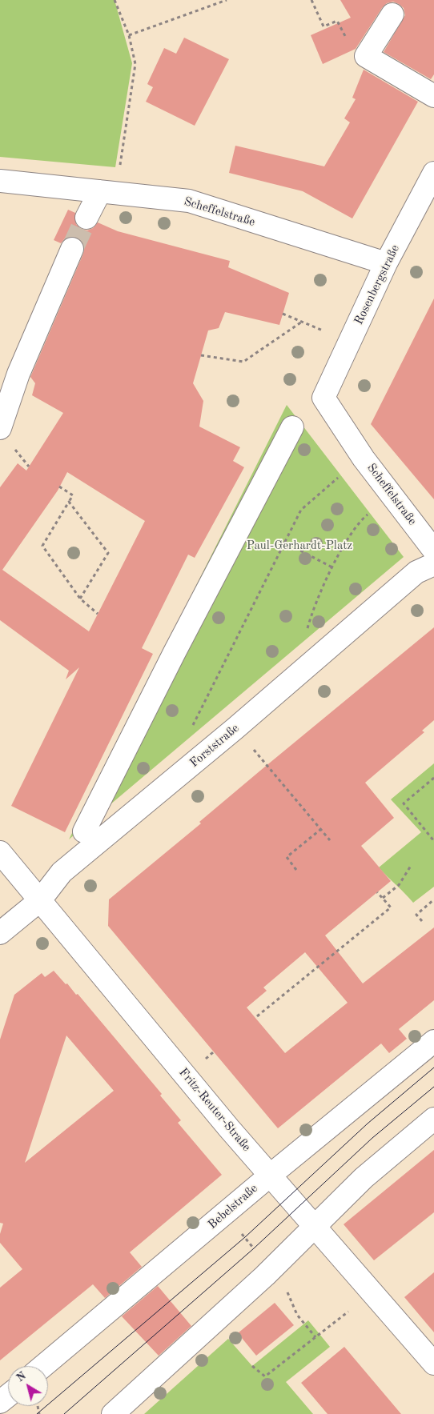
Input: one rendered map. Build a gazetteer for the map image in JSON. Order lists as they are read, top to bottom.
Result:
{
  "streets": {
    "street": [
      "Scheffelstraße",
      "Rosenbergstraße",
      "Forststraße",
      "Fritz-Reuter-Straße",
      "Bebelstraße"
    ]
  },
  "crossings": [
    ["Scheffelstraße", "Rosenbergstraße"],
    ["Forststraße", "Fritz-Reuter-Straße"],
    ["Fritz-Reuter-Straße", "Bebelstraße"]
  ],
  "parks": ["Paul-Gerhardt-Platz"],
  "north": "top left"
}
